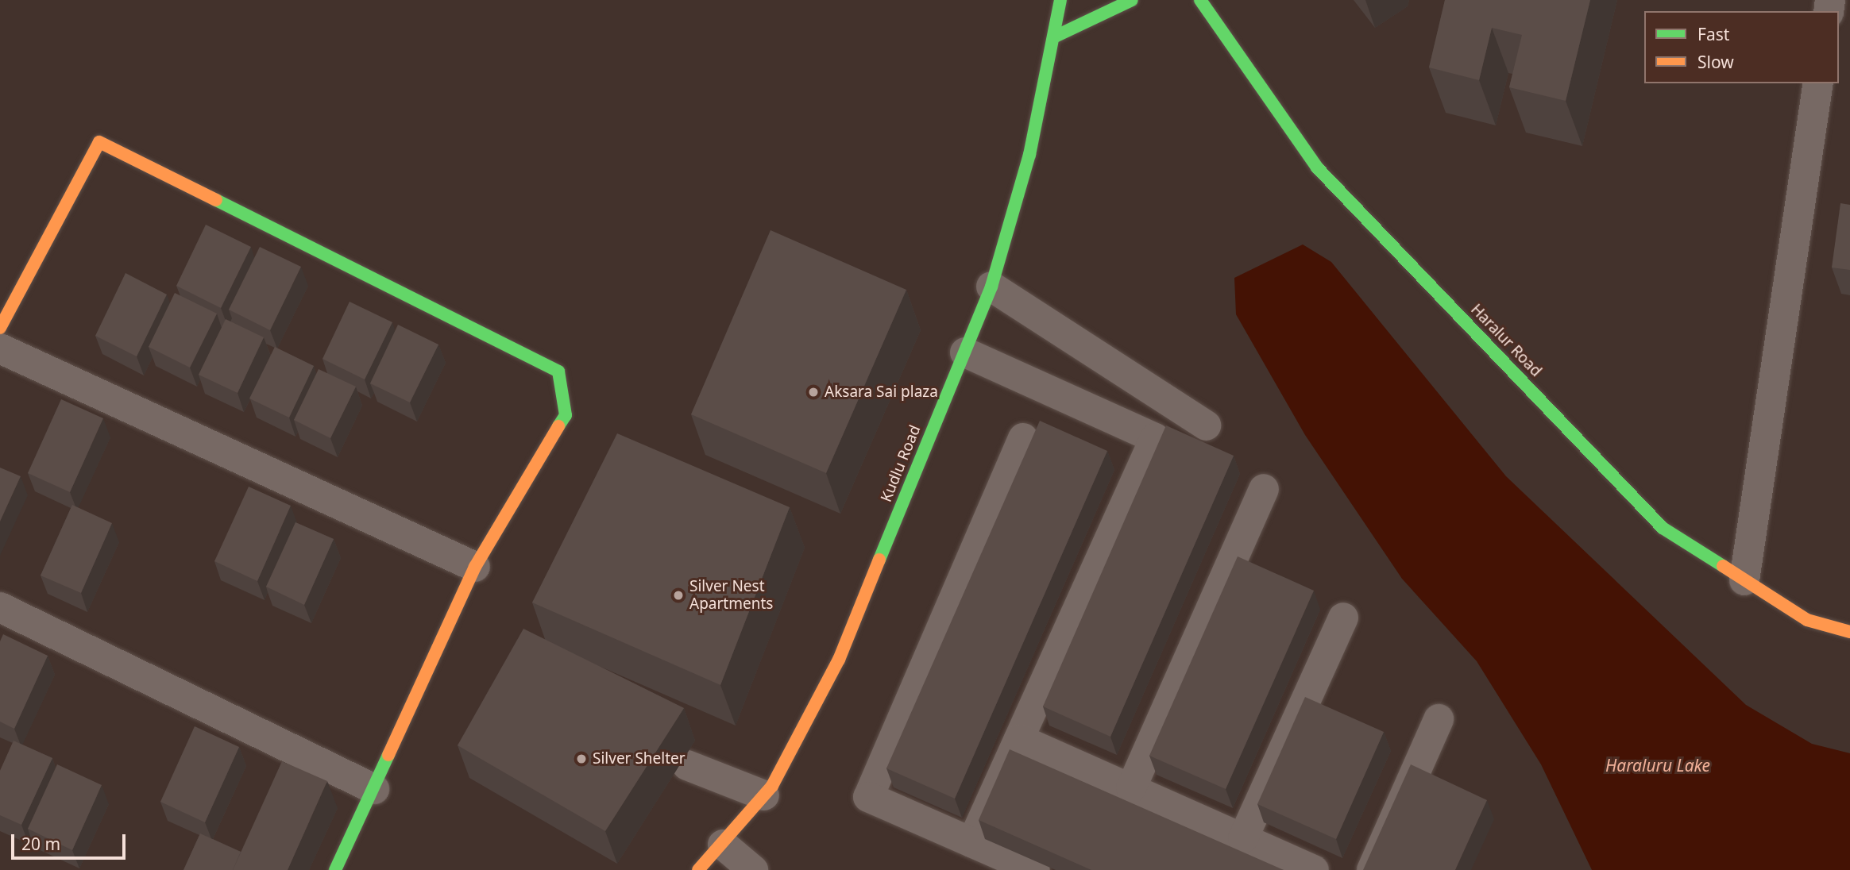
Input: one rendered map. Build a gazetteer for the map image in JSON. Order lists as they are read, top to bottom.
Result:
{
  "streets": {
    "street": ["Haralur Road", "Kudlu Road"]
  },
  "water": ["Haraluru Lake"],
  "places": ["Aksara Sai plaza", "Silver Nest Apartments", "Silver Shelter"],
  "legend": ["Fast", "Slow"],
  "scale_bar": "20 m"
}
